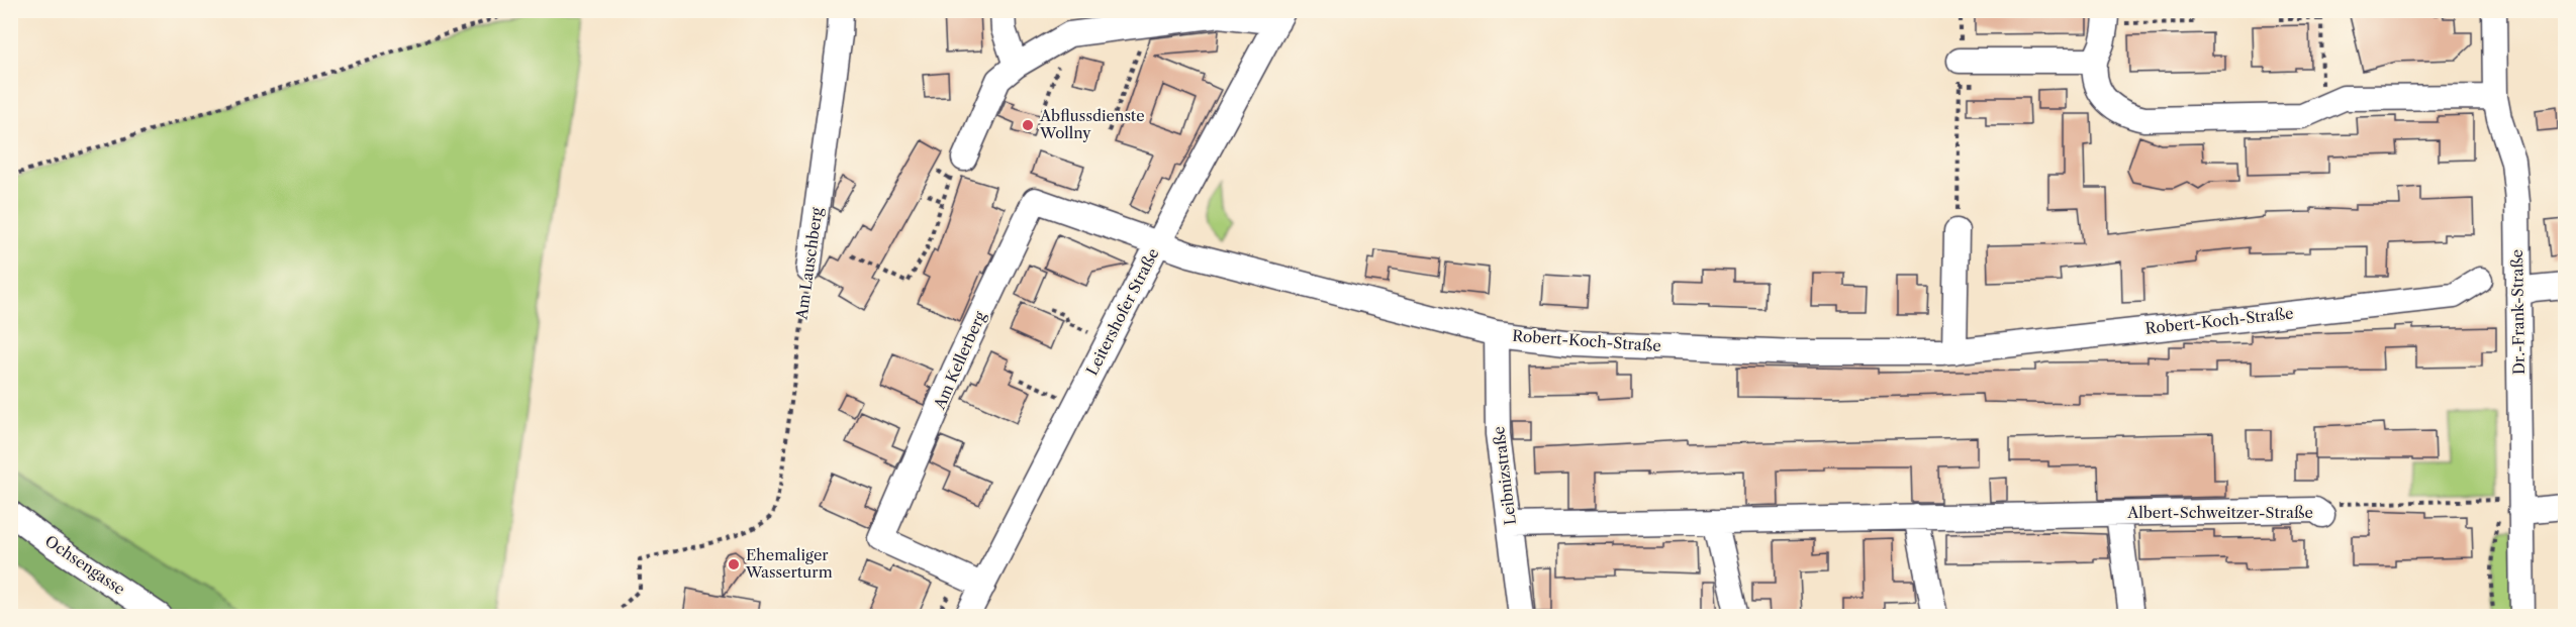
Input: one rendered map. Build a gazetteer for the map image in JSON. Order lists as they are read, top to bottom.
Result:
{
  "streets": {
    "street": [
      "Am Lauschberg",
      "Leitershofer Straße",
      "Dr.-Frank-Straße",
      "Robert-Koch-Straße",
      "Am Kellerberg",
      "Leibnizstraße",
      "Albert-Schweitzer-Straße",
      "Ochsengasse"
    ]
  },
  "crossings": [
    ["Leitershofer Straße", "Robert-Koch-Straße"],
    ["Leitershofer Straße", "Am Kellerberg"],
    ["Robert-Koch-Straße", "Am Kellerberg"],
    ["Robert-Koch-Straße", "Leibnizstraße"],
    ["Leibnizstraße", "Albert-Schweitzer-Straße"]
  ],
  "places": ["Abflussdienste Wollny", "Ehemaliger Wasserturm"]
}
